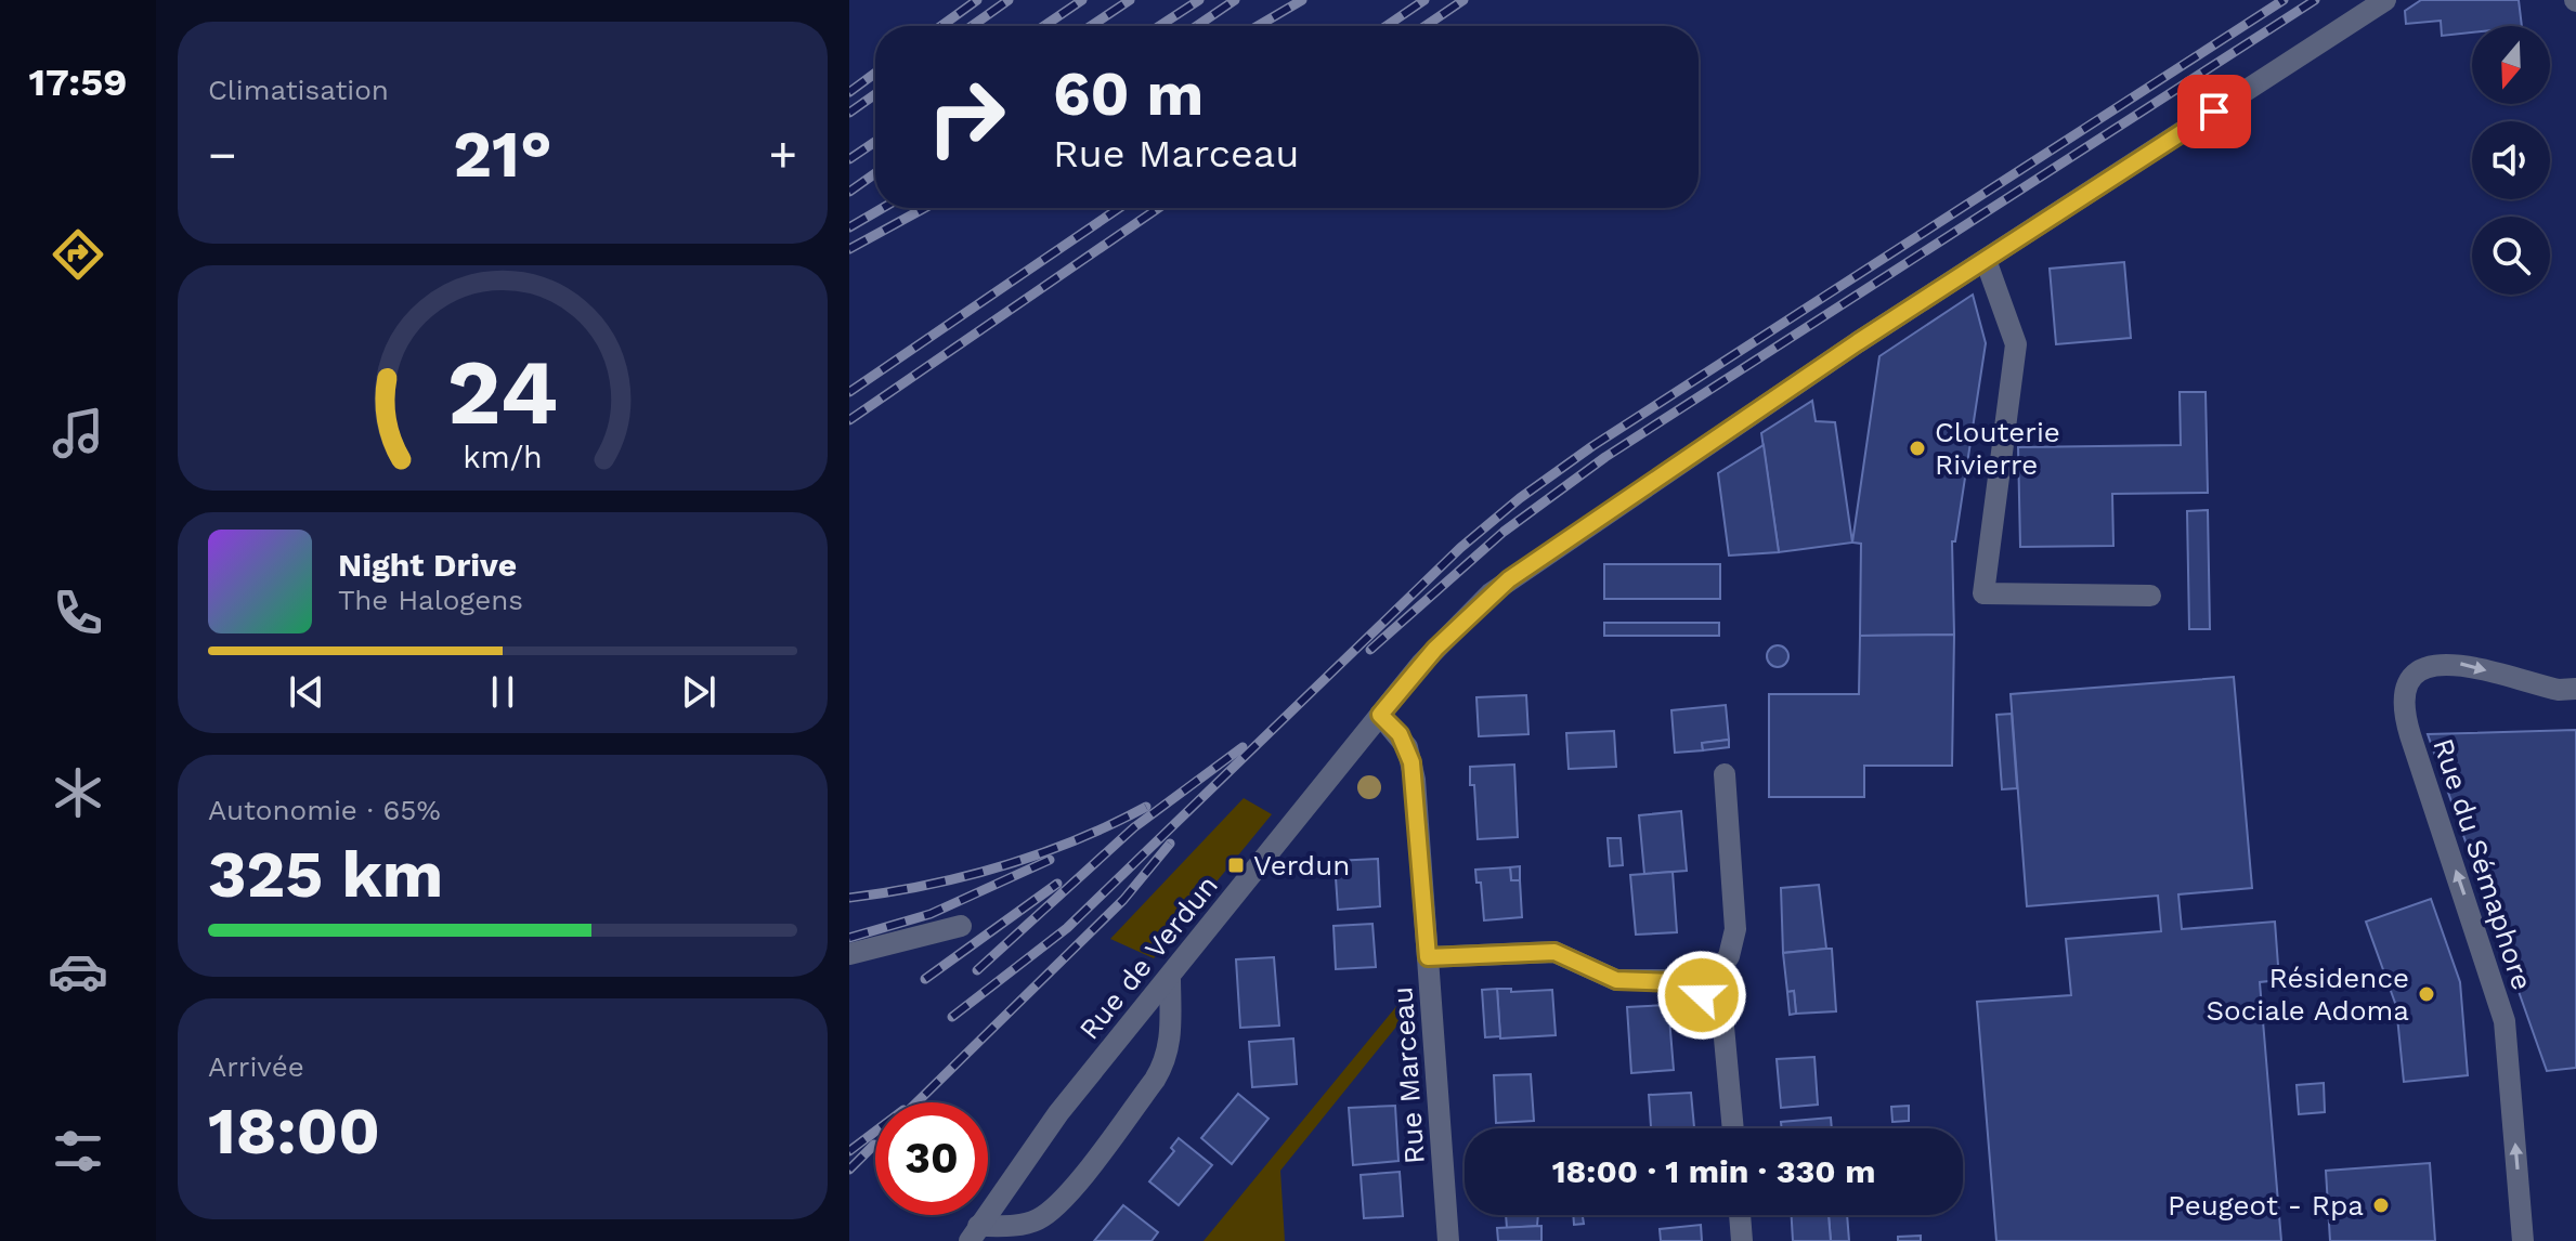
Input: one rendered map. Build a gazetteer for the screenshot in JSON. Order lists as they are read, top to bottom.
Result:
{
  "streets": {
    "street": ["Rue du Sémaphore", "Rue de Verdun", "Rue Marceau"]
  },
  "crossings": [
    ["Rue de Verdun", "Rue Marceau"]
  ],
  "places": {
    "other": ["Clouterie Rivierre", "Résidence Sociale Adoma", "Peugeot - Rpa"],
    "transit": ["Verdun"]
  },
  "north": "bottom",
  "page": {
    "tabs": "17:59",
    "tile": [
      "Climatisation",
      ["Autonomie · 65%", "325 km"],
      ["Arrivée", "18:00"]
    ],
    "turn": ["60 m", "Rue Marceau"],
    "heat": ["−", "21°", "+"],
    "song": ["Night Drive", "The Halogens"],
    "limit": "30",
    "trip": "18:00 · 1 min · 330 m",
    "gauge": ["24", "km/h"]
  }
}
